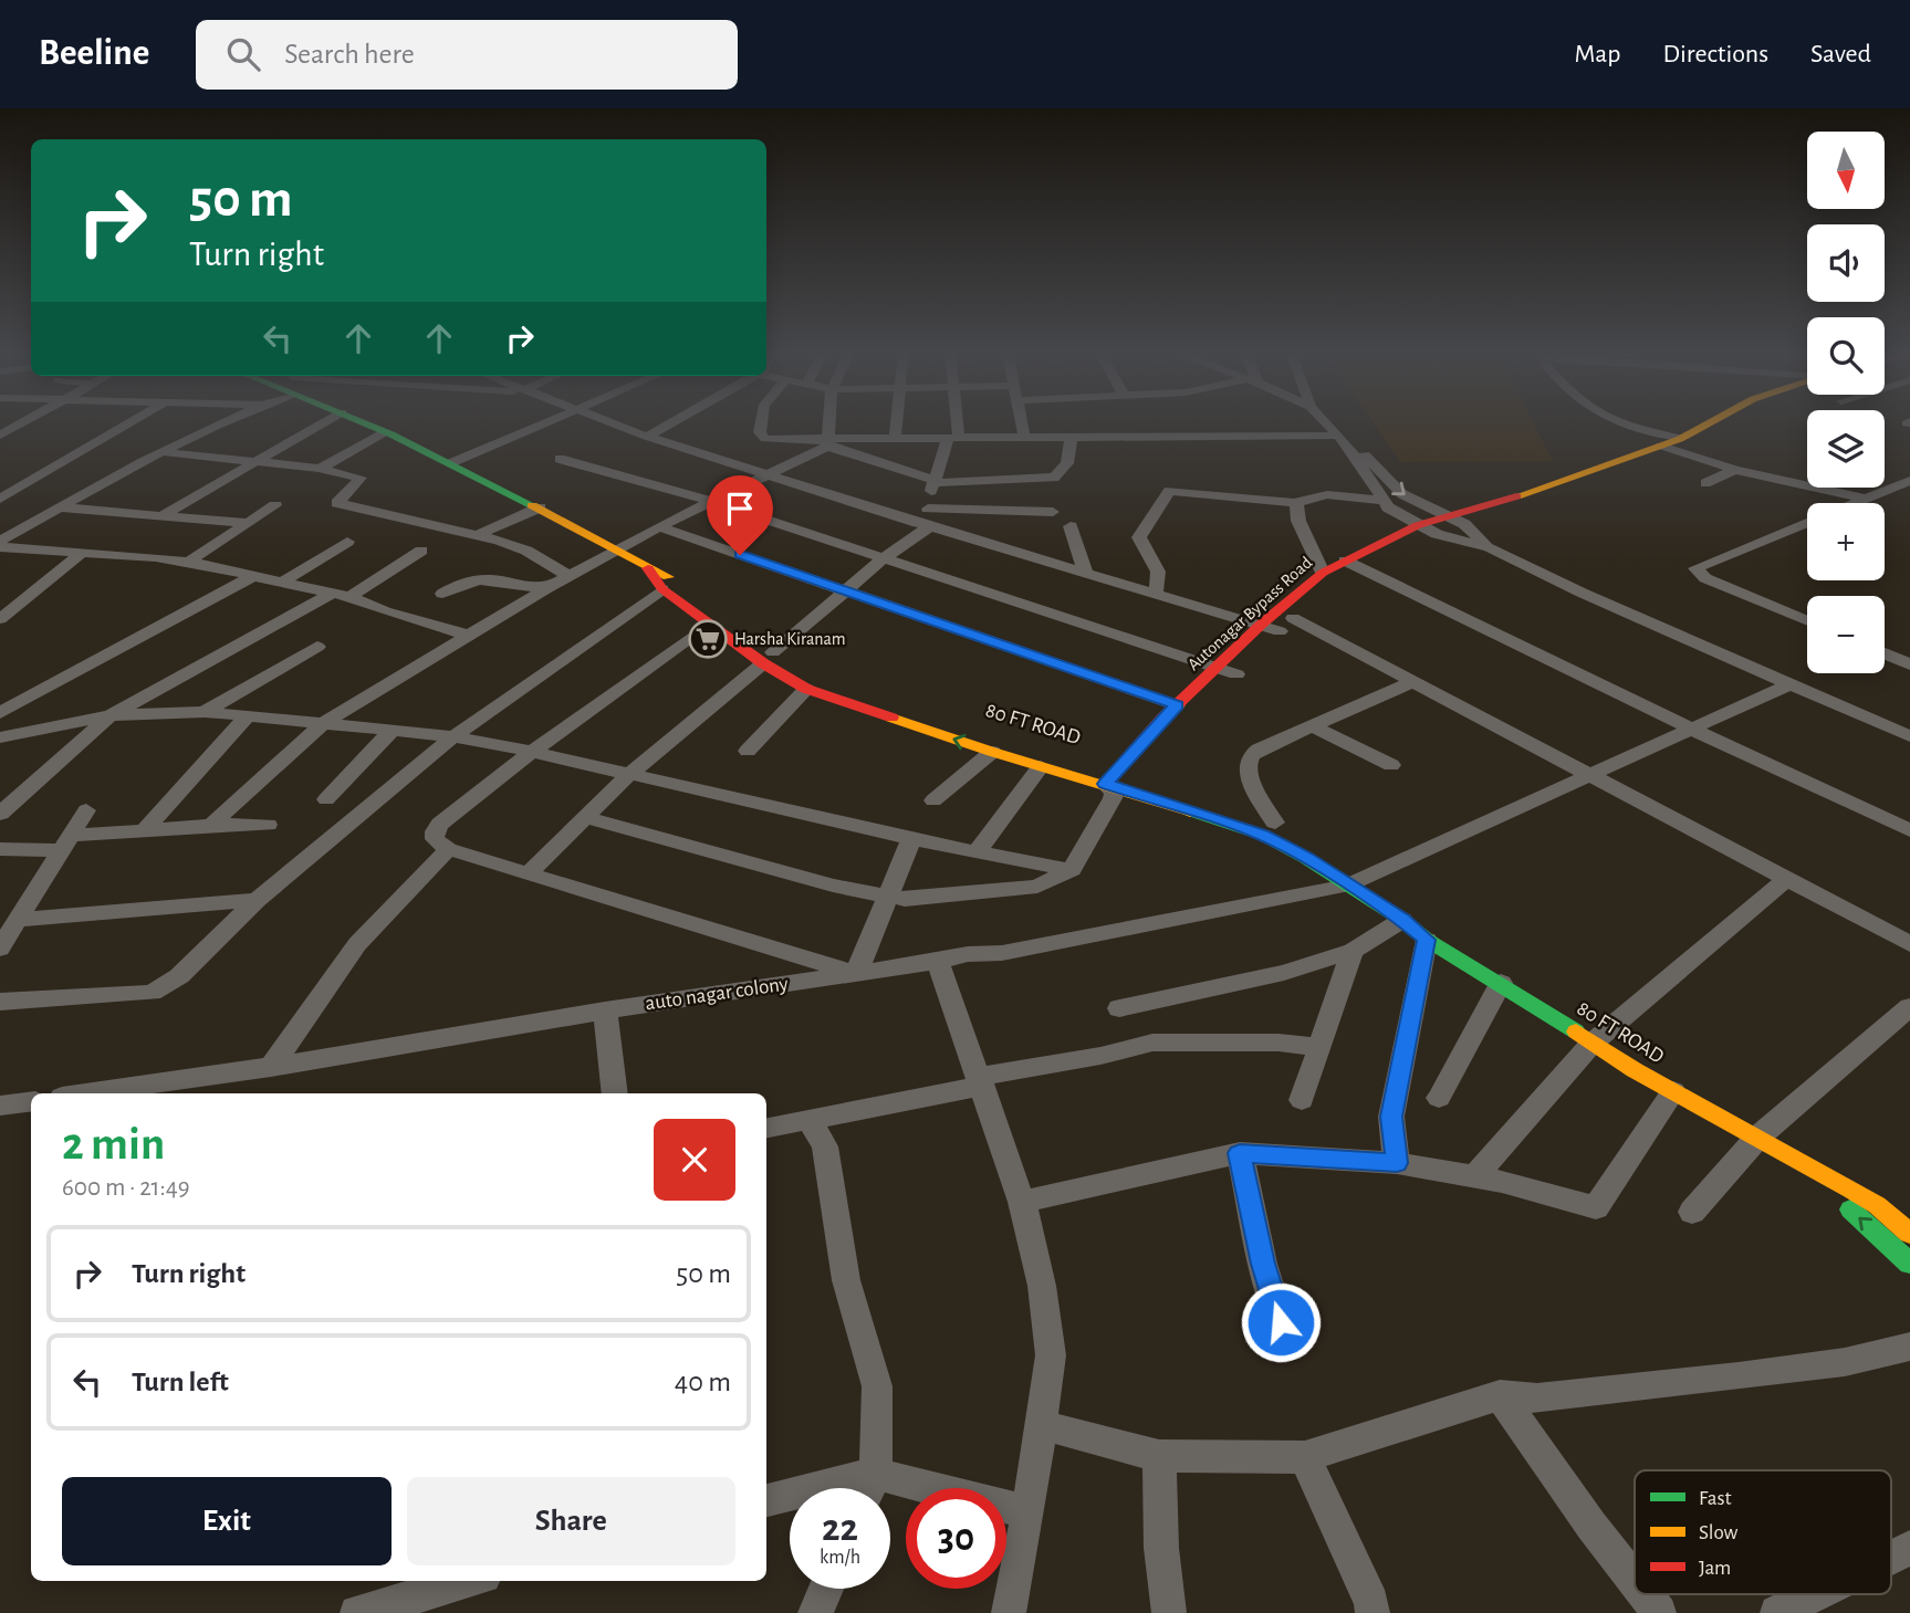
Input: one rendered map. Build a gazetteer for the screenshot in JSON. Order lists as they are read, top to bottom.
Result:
{
  "streets": {
    "street": ["Autonagar Bypass Road", "80 FT ROAD", "auto nagar colony"]
  },
  "crossings": [
    ["Autonagar Bypass Road", "80 FT ROAD"],
    ["80 FT ROAD", "auto nagar colony"]
  ],
  "places": {
    "supermarket": ["Harsha Kiranam"]
  },
  "legend": ["Fast", "Slow", "Jam"],
  "north": "bottom",
  "page": {
    "header": "Beeline",
    "search": "Search here",
    "nav": ["Map", "Directions", "Saved"],
    "map_buttons": ["+", "−"],
    "turn": ["50 m", "Turn right"],
    "heading": ["2 min", "600 m · 21:49"],
    "list": [
      {
        "name": "Turn right",
        "value": "50 m"
      },
      {
        "name": "Turn left",
        "value": "40 m"
      }
    ],
    "buttons": ["Exit", "Share"],
    "speed": "22 km/h",
    "limit": "30"
  }
}
